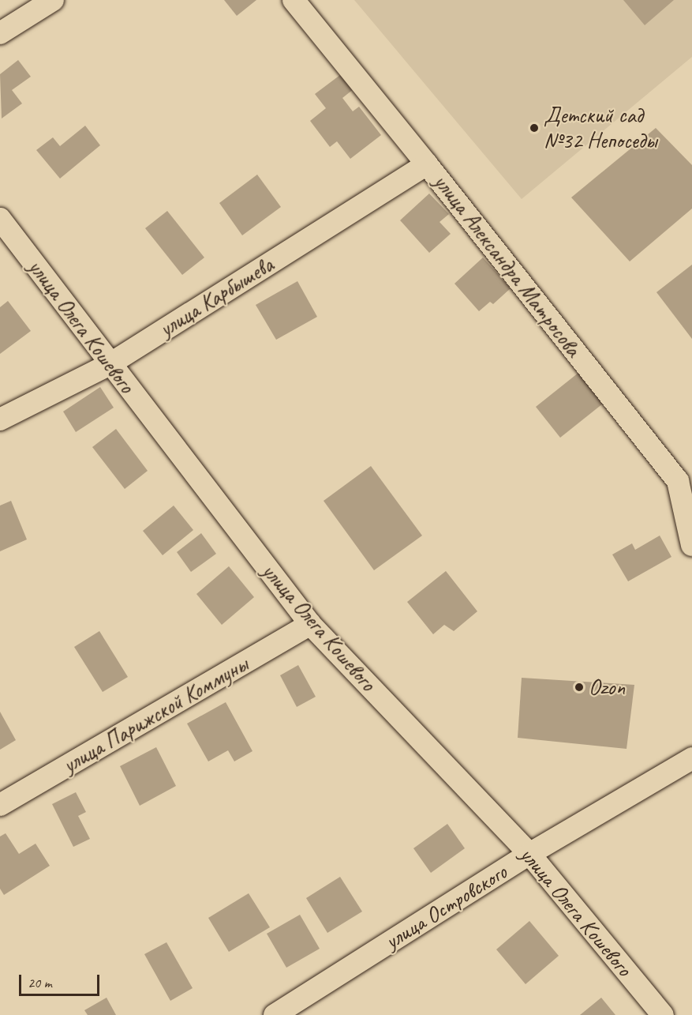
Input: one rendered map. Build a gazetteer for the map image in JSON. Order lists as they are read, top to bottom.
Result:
{
  "streets": {
    "street": [
      "улица Александра Матросова",
      "улица Карбышева",
      "улица Олега Кошевого",
      "улица Парижской Коммуны",
      "улица Островского"
    ]
  },
  "crossings": [
    ["улица Александра Матросова", "улица Карбышева"],
    ["улица Карбышева", "улица Олега Кошевого"],
    ["улица Олега Кошевого", "улица Парижской Коммуны"],
    ["улица Олега Кошевого", "улица Островского"]
  ],
  "places": ["Детский сад №32 Непоседы", "Ozon"],
  "scale_bar": "20 m"
}
